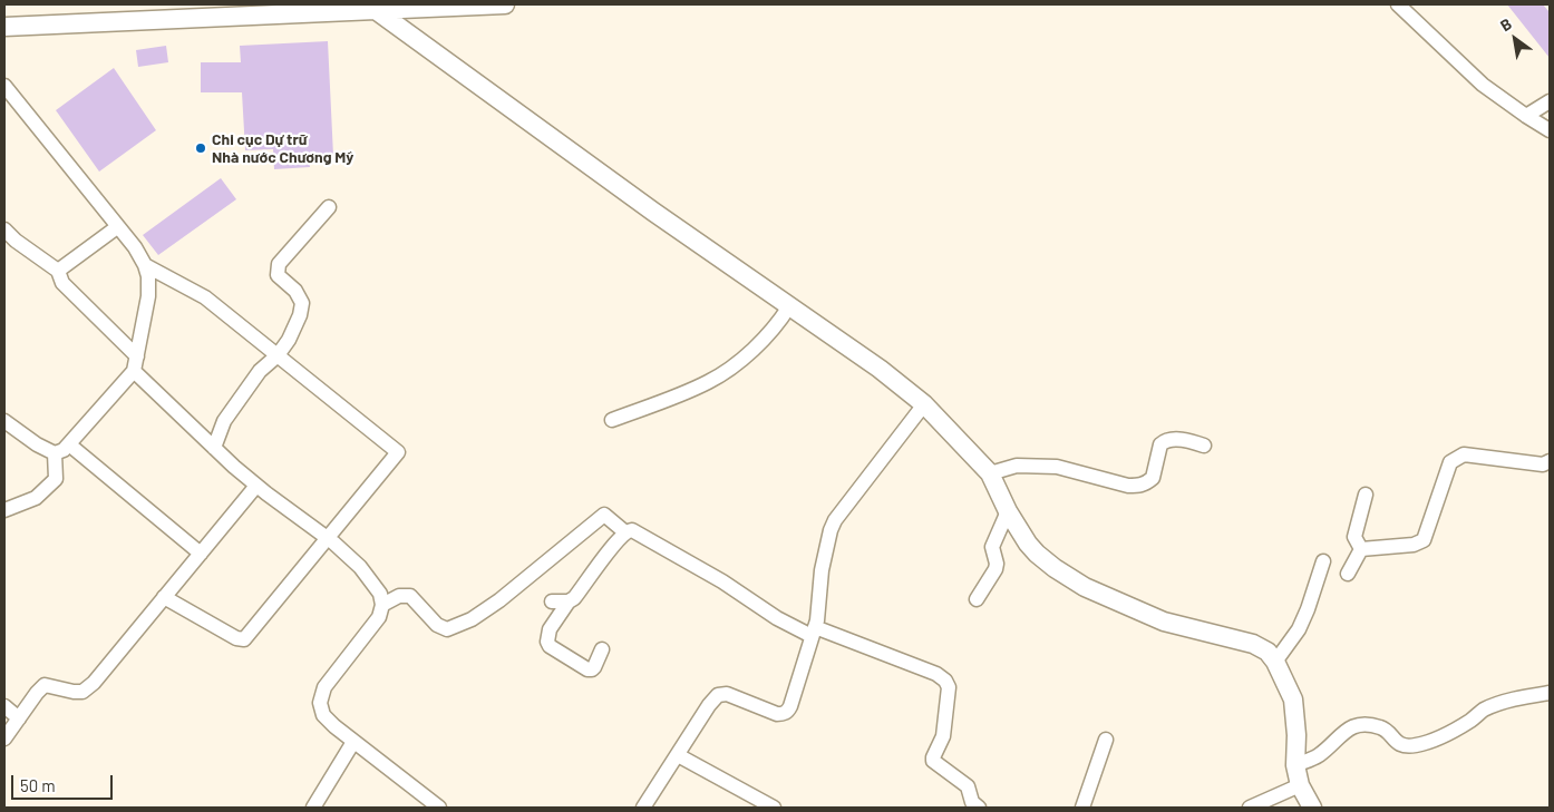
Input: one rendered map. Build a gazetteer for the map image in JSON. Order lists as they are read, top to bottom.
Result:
{
  "places": ["Chi cục Dự trữ Nhà nước Chương Mỹ"],
  "scale_bar": "50 m",
  "north": "top left"
}
